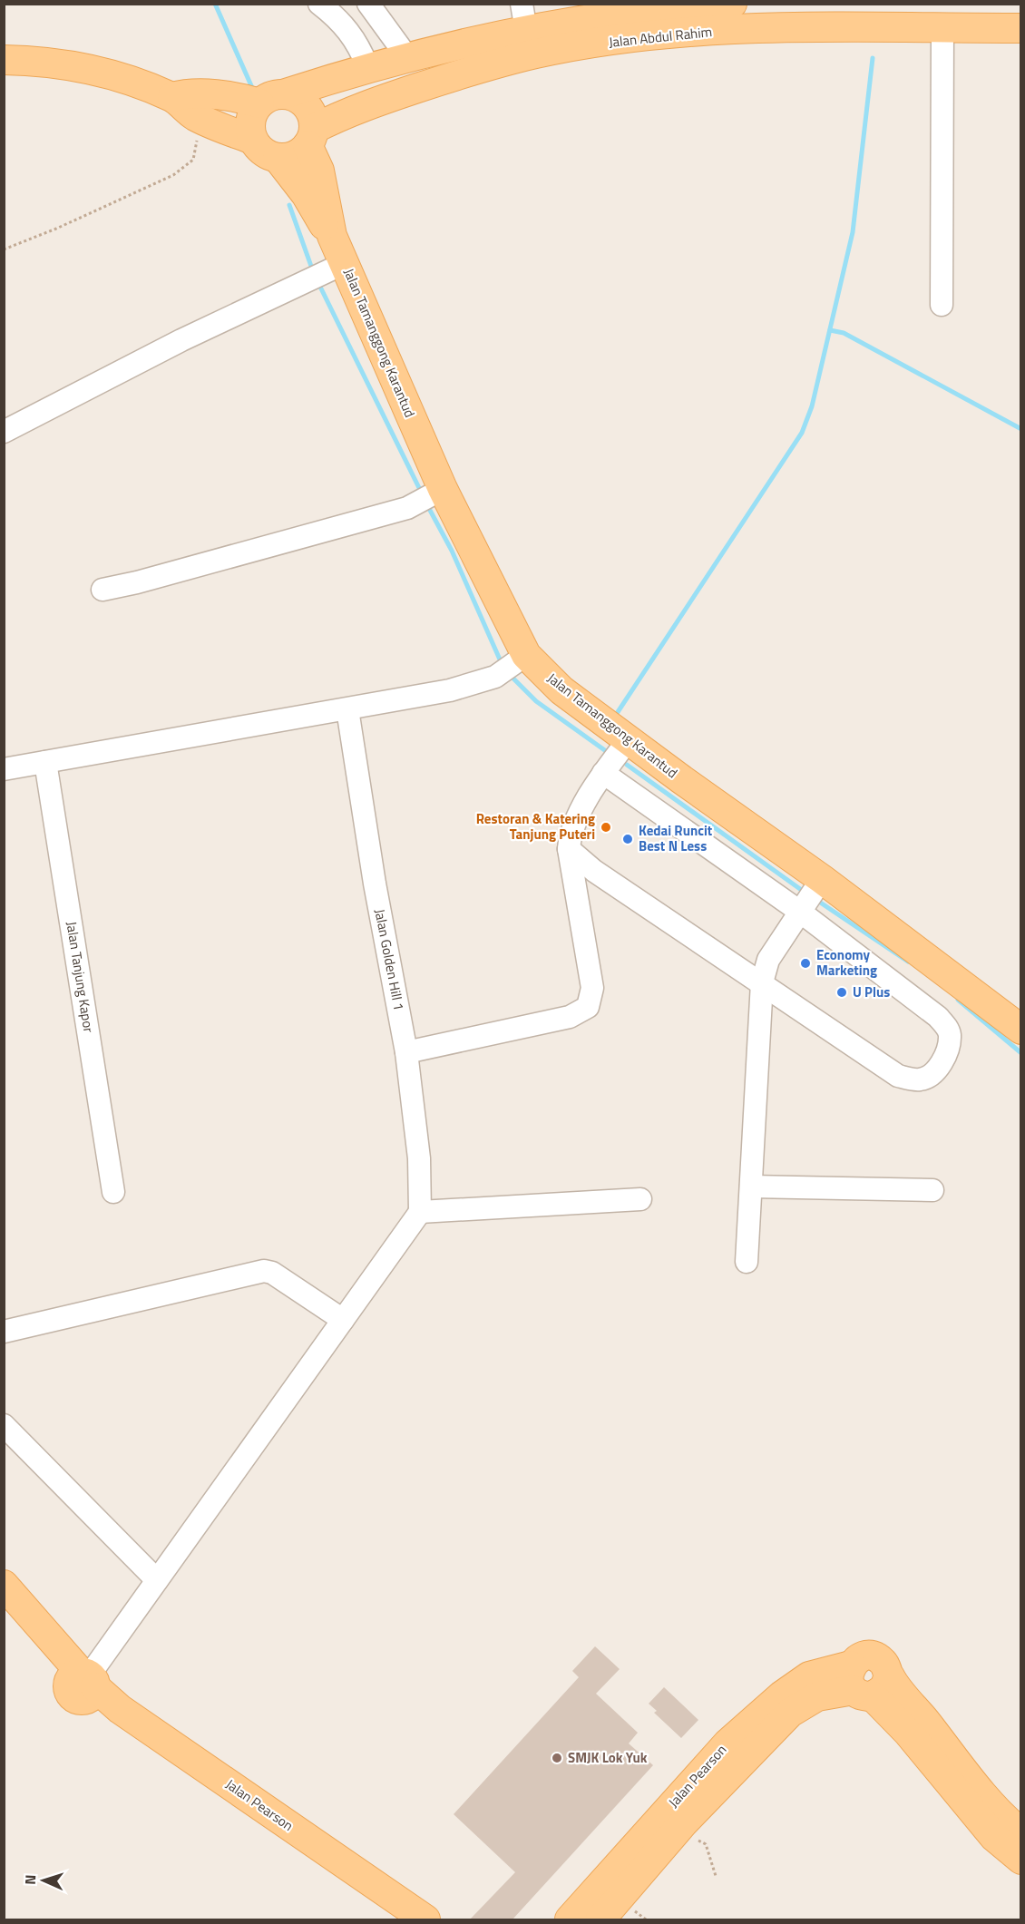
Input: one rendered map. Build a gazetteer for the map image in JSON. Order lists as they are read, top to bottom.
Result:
{
  "streets": {
    "main road": ["Jalan Abdul Rahim", "Jalan Tamanggong Karantud", "Jalan Pearson"],
    "street": ["Jalan Golden Hill 1", "Jalan Tanjung Kapor"]
  },
  "crossings": [
    ["Jalan Abdul Rahim", "Jalan Tamanggong Karantud"]
  ],
  "places": [
    "Restoran & Katering Tanjung Puteri",
    "Kedai Runcit Best N Less",
    "Economy Marketing",
    "U Plus",
    "SMJK Lok Yuk"
  ],
  "north": "left"
}
